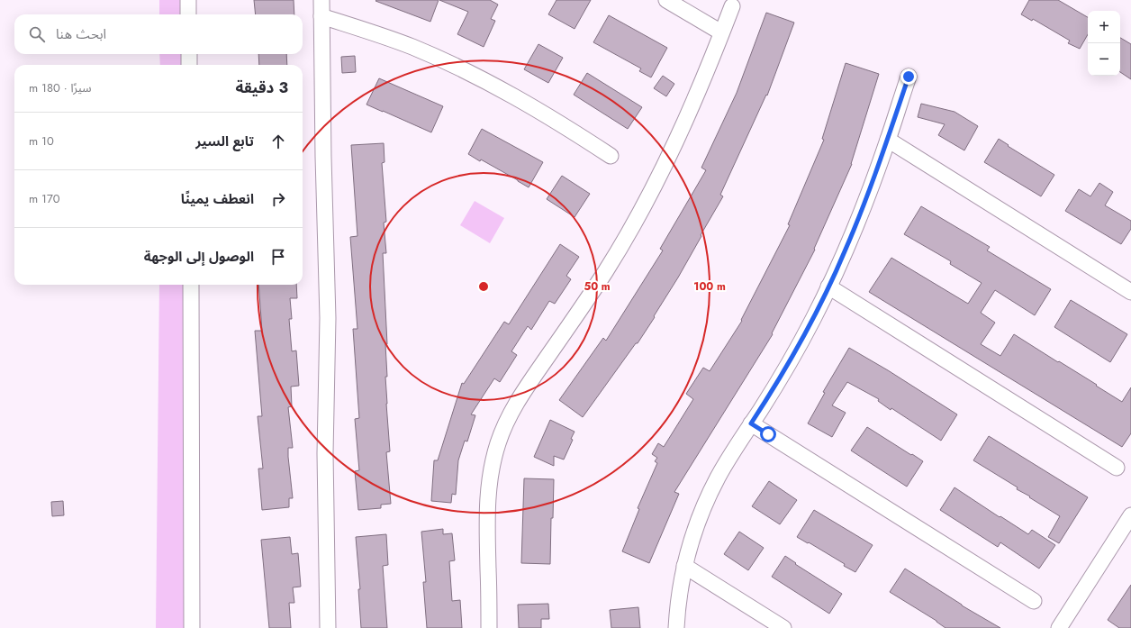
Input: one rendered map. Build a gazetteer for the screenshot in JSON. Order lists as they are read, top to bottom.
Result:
{
  "page": {
    "map_buttons": ["+", "−"],
    "search": "ابحث هنا",
    "heading": ["3 دقيقة", "سيرًا · 180 m"],
    "list": [
      ["تابع السير", "10 m"],
      ["انعطف يمينًا", "170 m"],
      "الوصول إلى الوجهة"
    ]
  },
  "rings": ["50 m", "100 m"]
}
